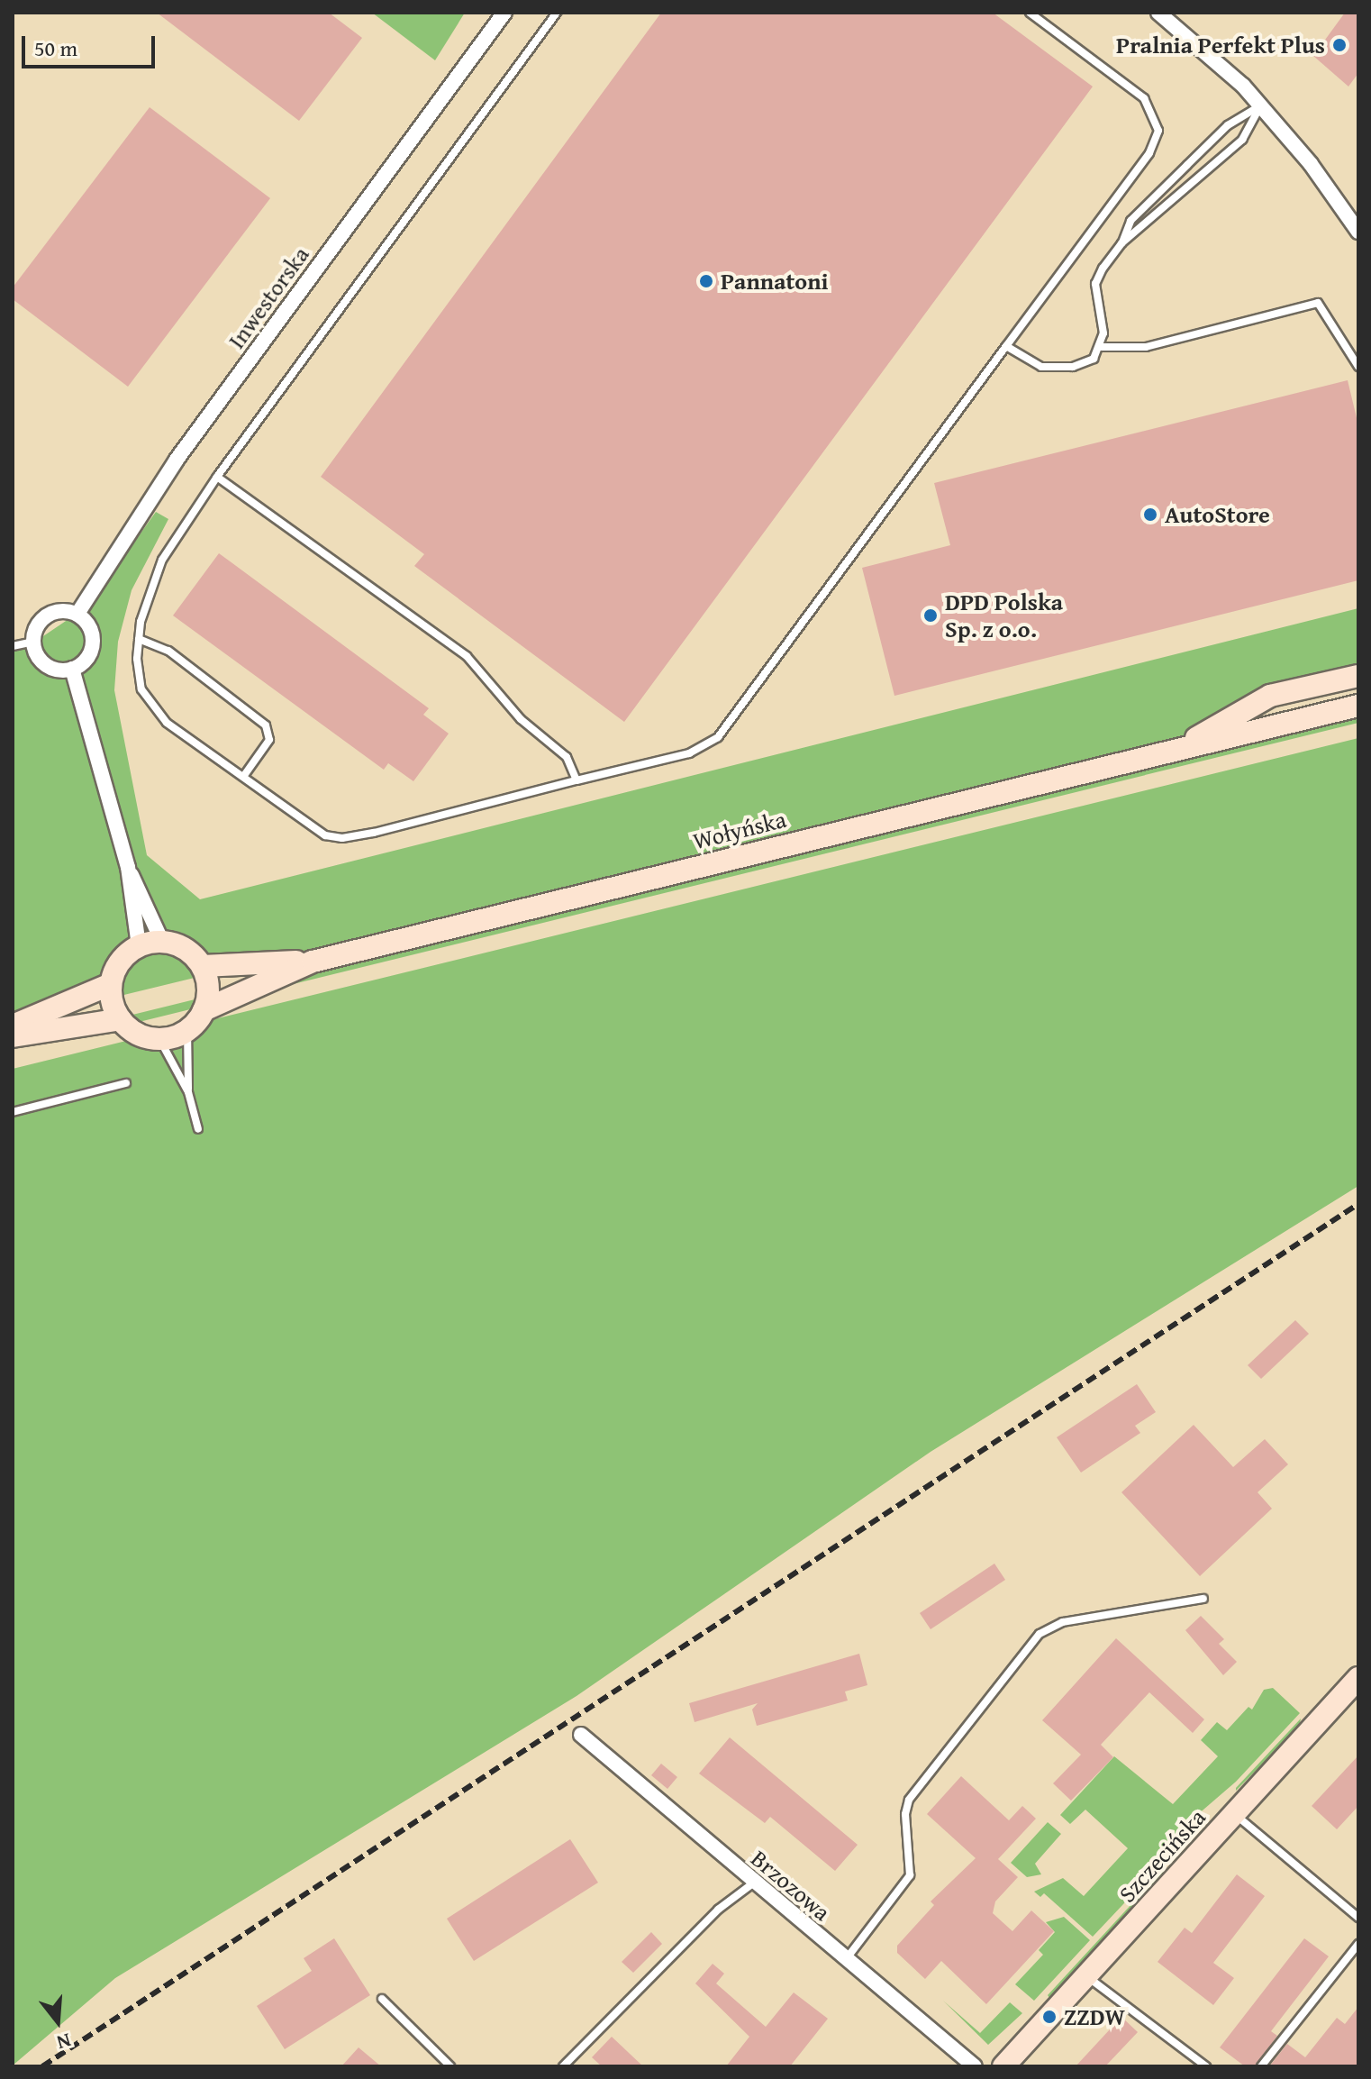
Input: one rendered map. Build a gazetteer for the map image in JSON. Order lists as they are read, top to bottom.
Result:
{
  "streets": {
    "main road": ["Wołyńska", "Szczecińska"],
    "street": ["Inwestorska", "Brzozowa"]
  },
  "places": [
    "Pralnia Perfekt Plus",
    "Pannatoni",
    "AutoStore",
    "DPD Polska Sp. z o.o.",
    "ZZDW"
  ],
  "scale_bar": "50 m",
  "north": "bottom"
}
